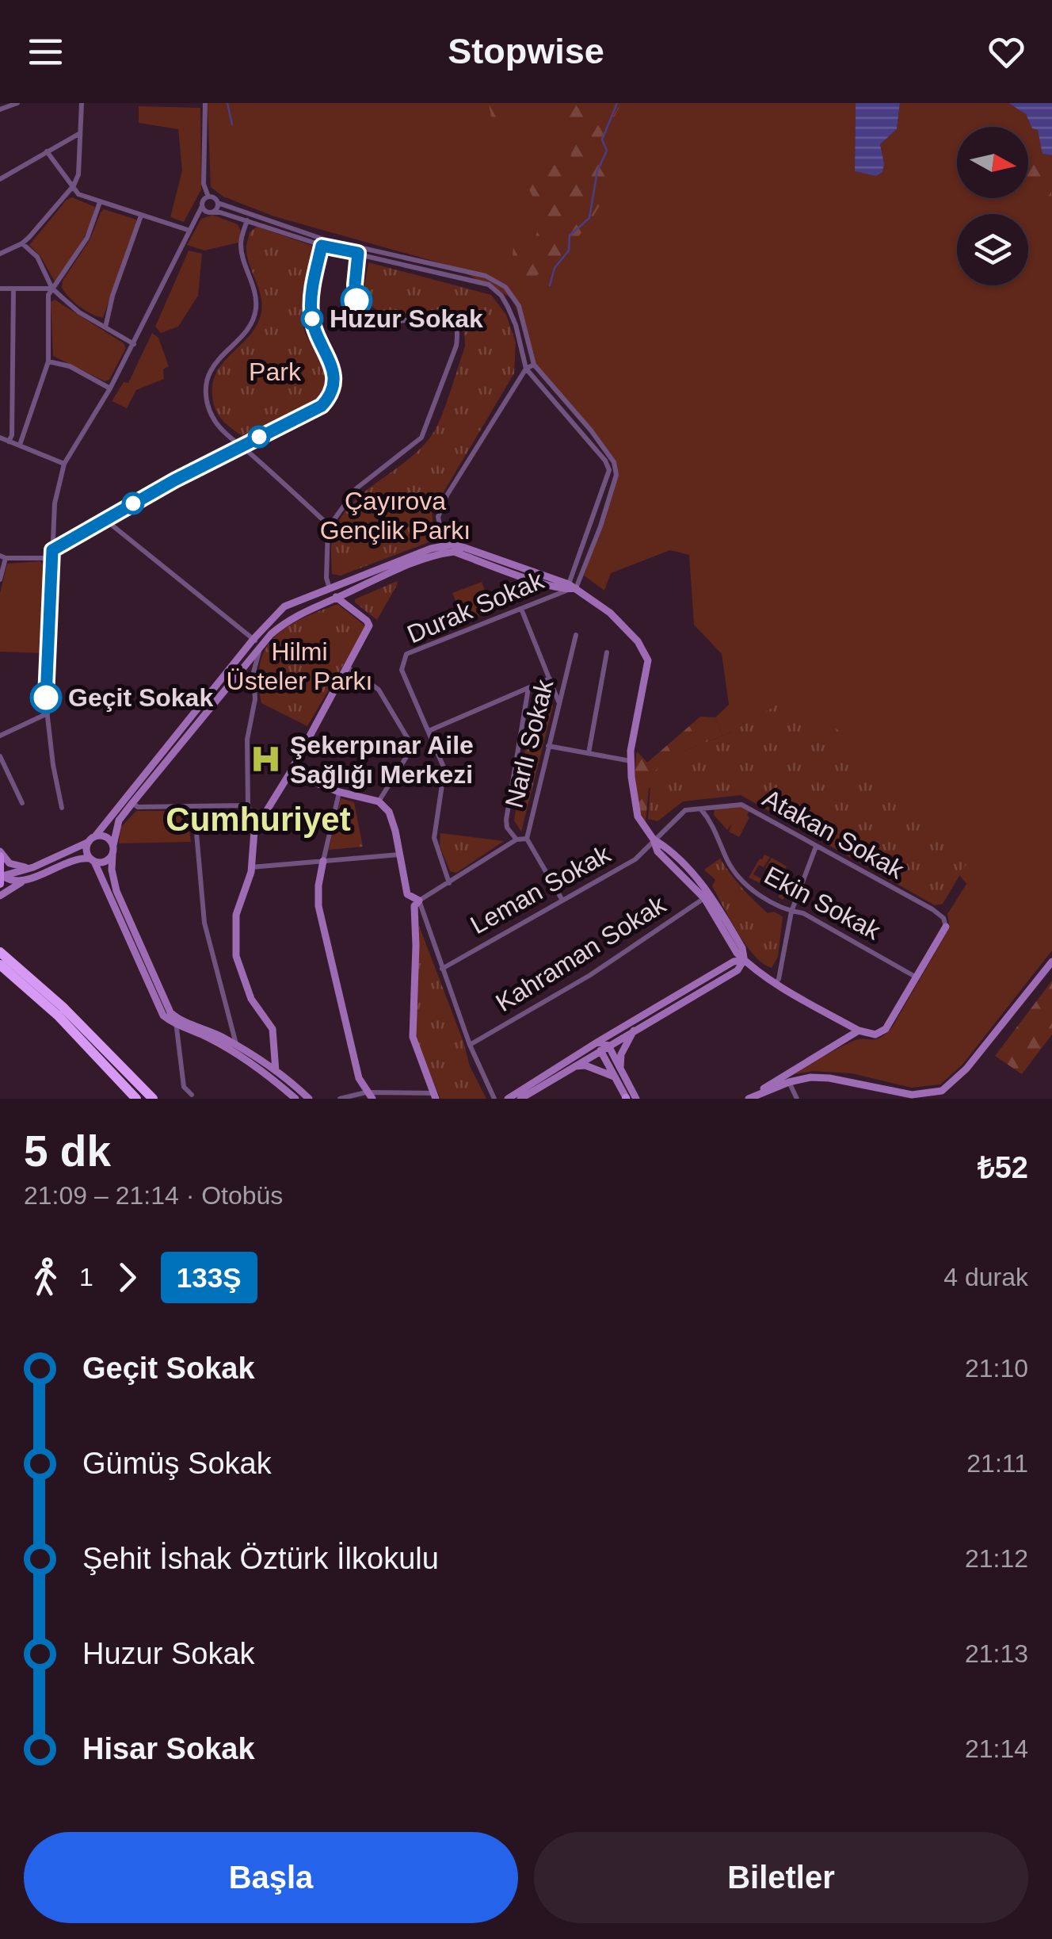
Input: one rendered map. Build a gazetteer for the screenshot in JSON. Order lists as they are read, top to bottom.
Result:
{
  "streets": {
    "street": [
      "Durak Sokak",
      "Narlı Sokak",
      "Atakan Sokak",
      "Leman Sokak",
      "Ekin Sokak",
      "Kahraman Sokak"
    ]
  },
  "crossings": [
    ["Narlı Sokak", "Leman Sokak"],
    ["Atakan Sokak", "Leman Sokak"],
    ["Atakan Sokak", "Ekin Sokak"]
  ],
  "districts": ["Cumhuriyet"],
  "parks": ["Park", "Çayırova Gençlik Parkı", "Hilmi Üsteler Parkı"],
  "places": {
    "other": ["Huzur Sokak", "Geçit Sokak"],
    "hospital": ["Şekerpınar Aile Sağlığı Merkezi"]
  },
  "lines": ["bus line 133Ş"],
  "north": "right",
  "page": {
    "header": "Stopwise",
    "heading": ["5 dk", "21:09 – 21:14 · Otobüs", "₺52"],
    "legs": ["1", "133Ş", "4 durak"],
    "list": [
      {
        "name": "Geçit Sokak",
        "value": "21:10"
      },
      {
        "name": "Gümüş Sokak",
        "value": "21:11"
      },
      {
        "name": "Şehit İshak Öztürk İlkokulu",
        "value": "21:12"
      },
      {
        "name": "Huzur Sokak",
        "value": "21:13"
      },
      {
        "name": "Hisar Sokak",
        "value": "21:14"
      }
    ],
    "buttons": ["Başla", "Biletler"]
  }
}
